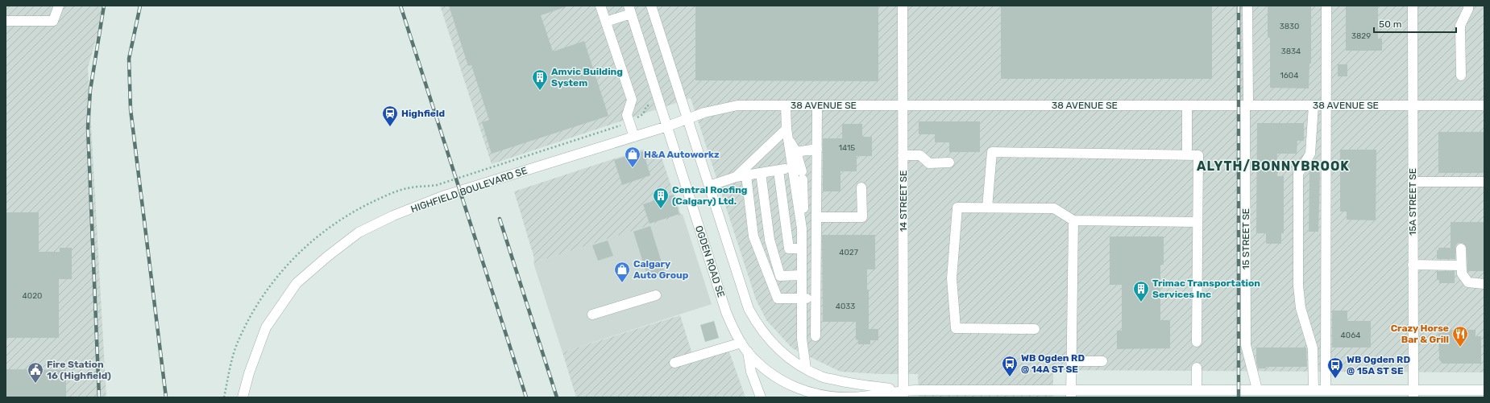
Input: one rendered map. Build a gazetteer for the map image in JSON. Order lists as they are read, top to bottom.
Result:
{
  "streets": {
    "street": [
      "38 AVENUE SE",
      "HIGHFIELD BOULEVARD SE",
      "14 STREET SE",
      "15A STREET SE",
      "15 STREET SE",
      "OGDEN ROAD SE"
    ]
  },
  "crossings": [
    ["38 AVENUE SE", "HIGHFIELD BOULEVARD SE"],
    ["38 AVENUE SE", "14 STREET SE"],
    ["38 AVENUE SE", "15A STREET SE"],
    ["38 AVENUE SE", "15 STREET SE"],
    ["38 AVENUE SE", "OGDEN ROAD SE"],
    ["HIGHFIELD BOULEVARD SE", "OGDEN ROAD SE"],
    ["14 STREET SE", "OGDEN ROAD SE"],
    ["15A STREET SE", "OGDEN ROAD SE"],
    ["15 STREET SE", "OGDEN ROAD SE"]
  ],
  "districts": ["ALYTH/BONNYBROOK"],
  "places": {
    "building": ["Amvic Building System", "Central Roofing (Calgary) Ltd.", "Trimac Transportation Services Inc"],
    "station": ["Highfield"],
    "shop": ["H&A Autoworkz", "Calgary Auto Group"],
    "restaurant": ["Crazy Horse Bar & Grill"],
    "bus stop": ["WB Ogden RD @ 14A ST SE", "WB Ogden RD @ 15A ST SE"],
    "public building": ["Fire Station 16 (Highfield)"]
  },
  "house_numbers": [
    "3830",
    "3829",
    "3834",
    "1604",
    "1415",
    "4027",
    "4020",
    "4033",
    "4064"
  ],
  "scale_bar": "50 m"
}
